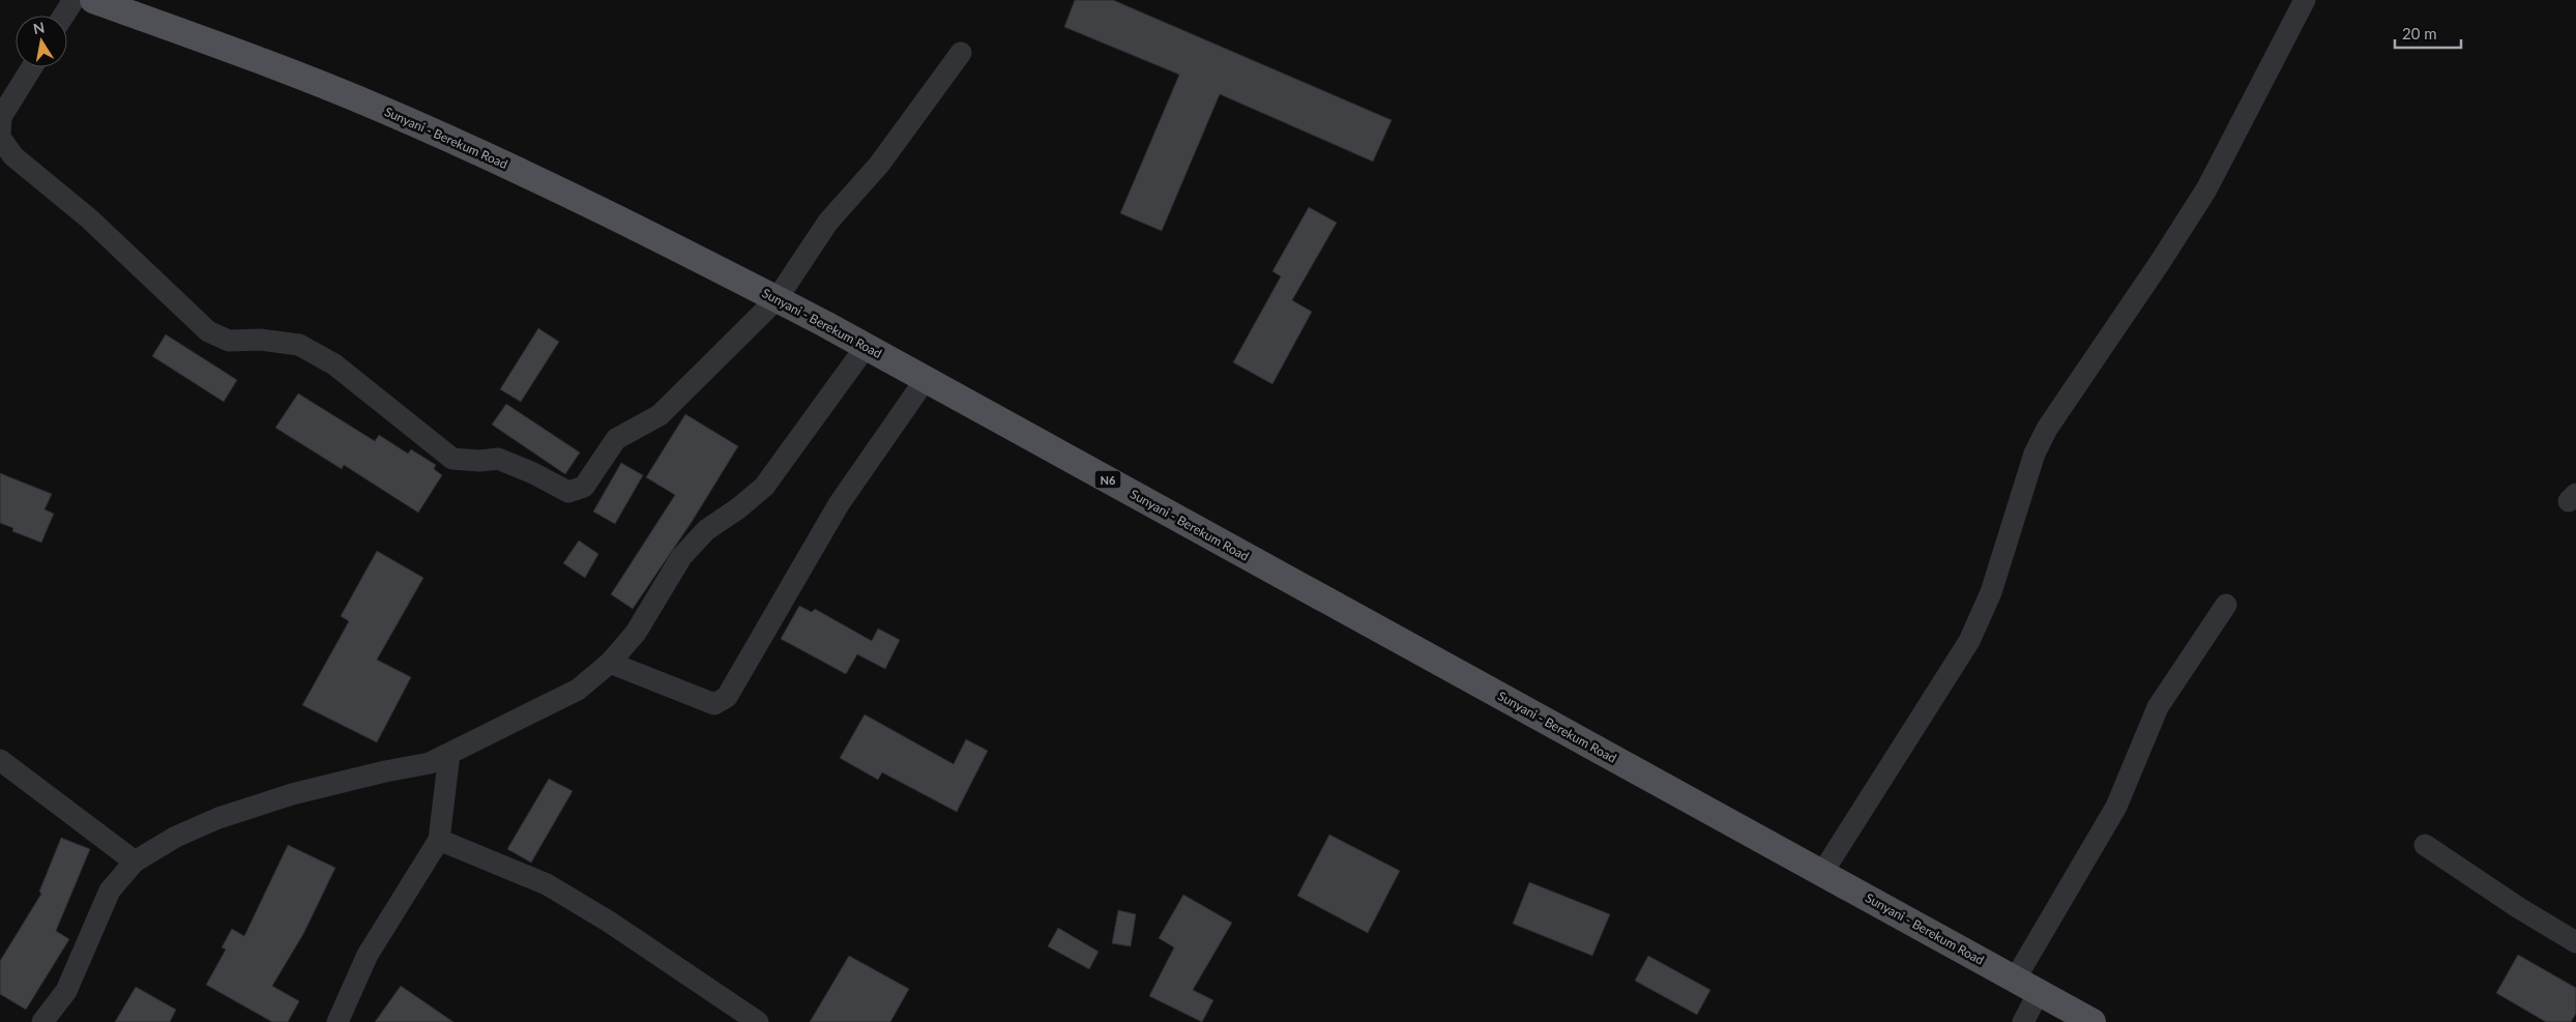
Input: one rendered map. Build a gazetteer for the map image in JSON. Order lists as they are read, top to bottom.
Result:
{
  "streets": {
    "main road": ["Sunyani - Berekum Road", "N6"]
  },
  "scale_bar": "20 m",
  "north": "top"
}
